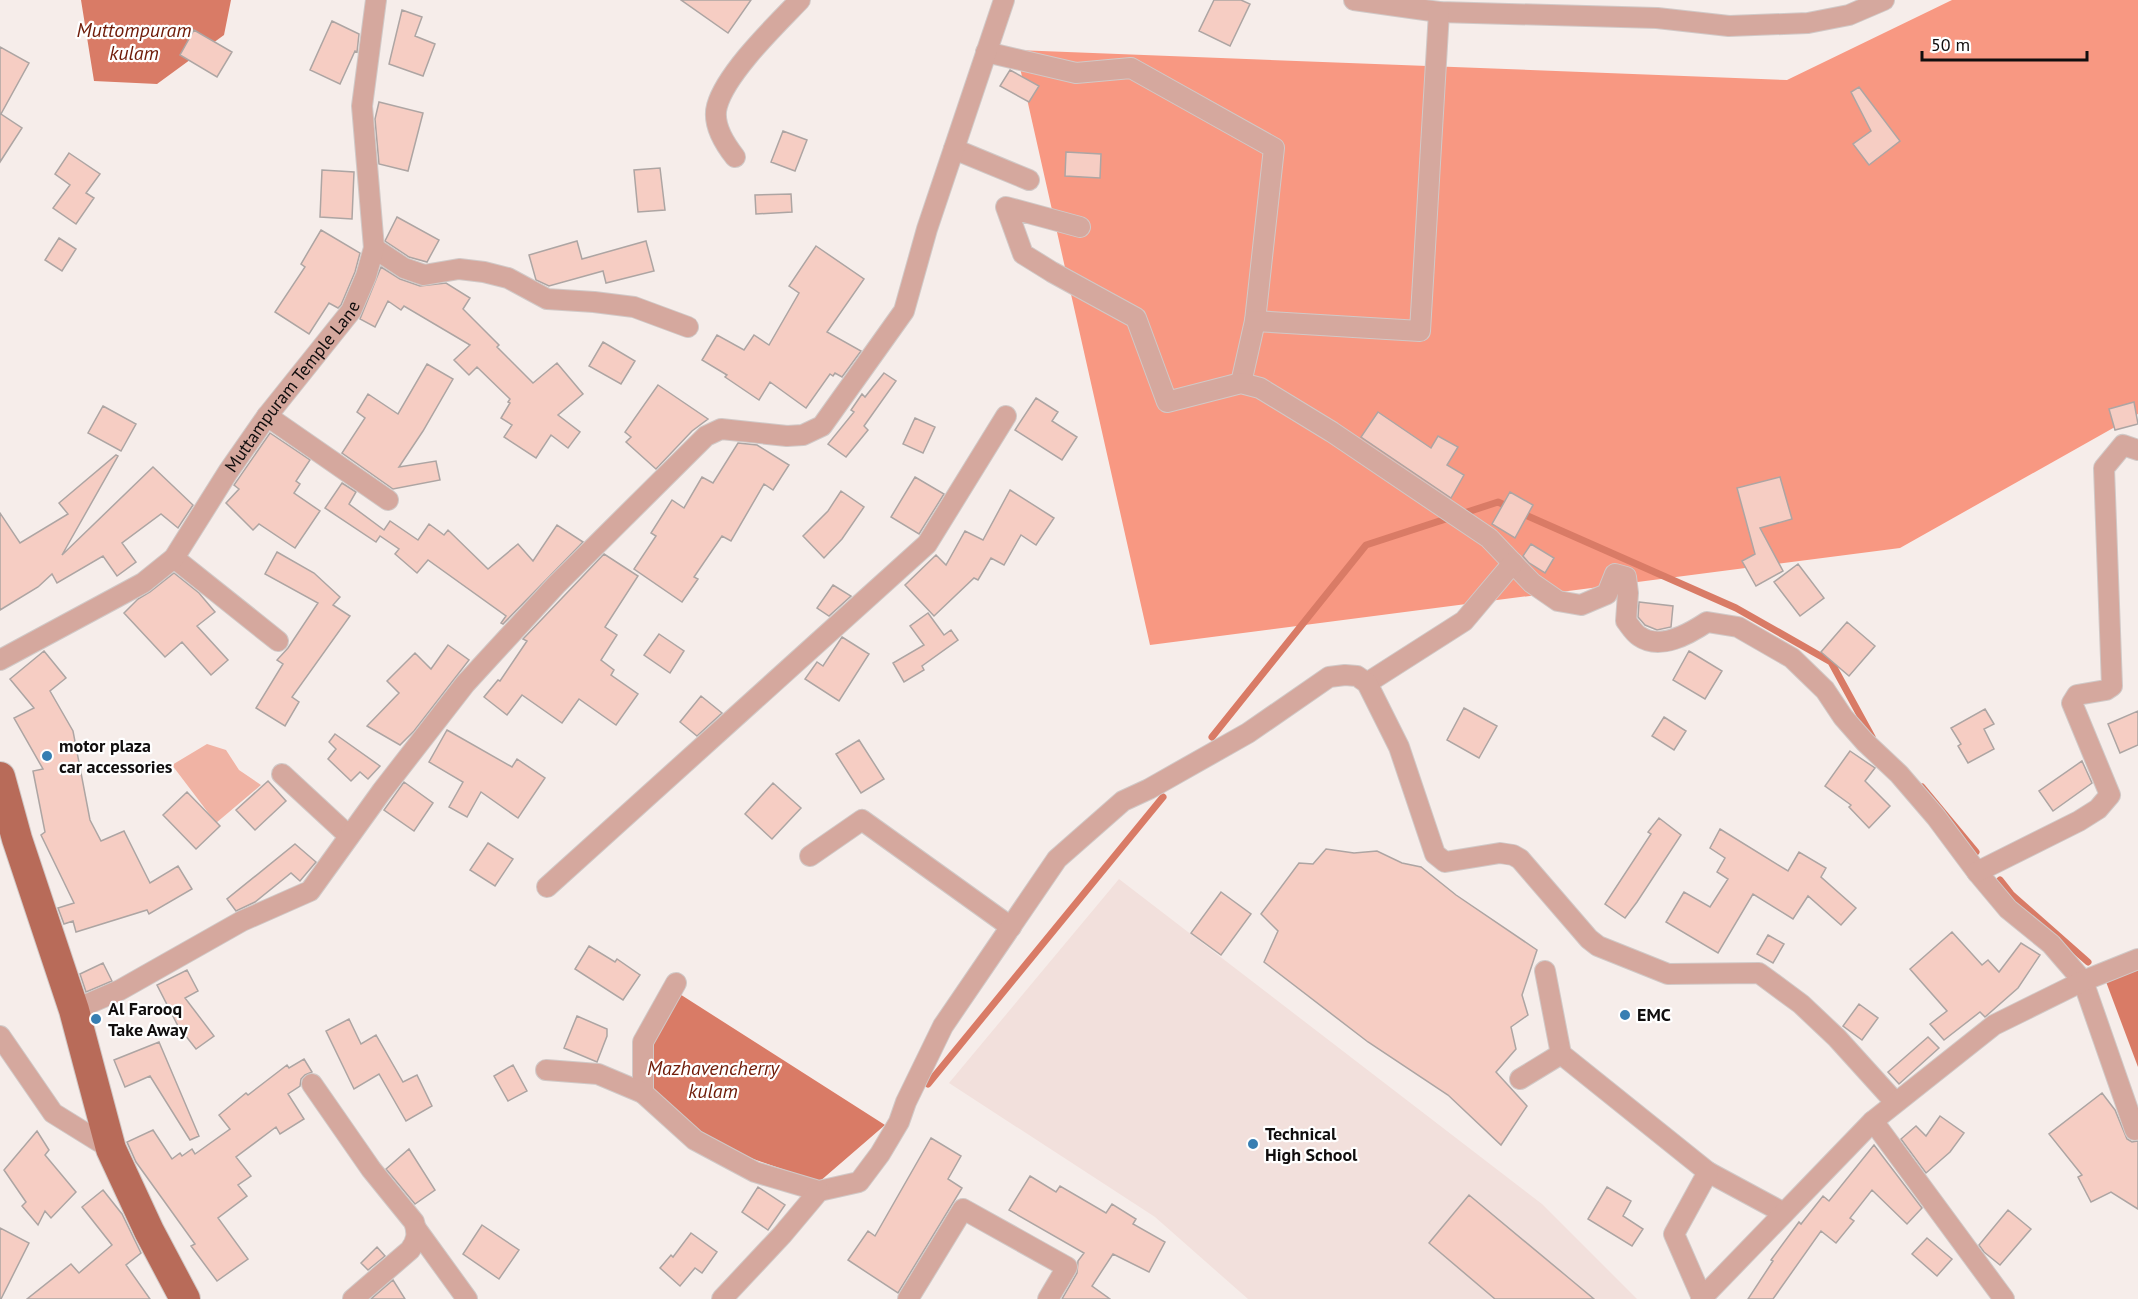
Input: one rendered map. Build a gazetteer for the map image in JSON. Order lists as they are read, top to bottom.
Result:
{
  "streets": {
    "street": ["Muttampuram Temple Lane"]
  },
  "water": ["Muttompuram kulam", "Mazhavencherry kulam"],
  "places": [
    "motor plaza car accessories",
    "EMC",
    "Al Farooq Take Away",
    "Technical High School"
  ],
  "scale_bar": "50 m"
}
